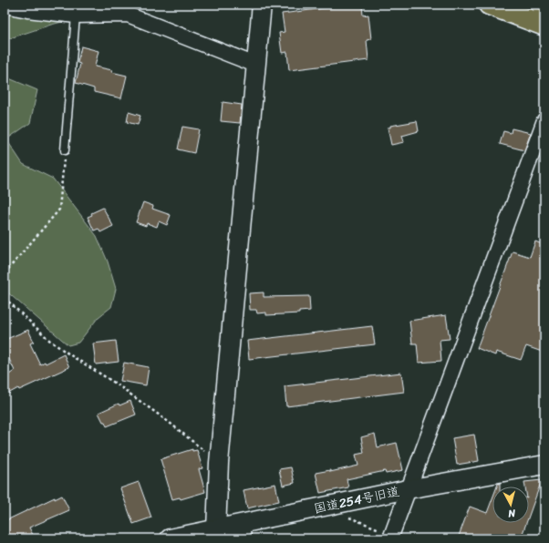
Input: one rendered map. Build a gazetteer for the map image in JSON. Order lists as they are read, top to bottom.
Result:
{
  "streets": {
    "street": ["国道254号旧道"]
  },
  "north": "bottom"
}
